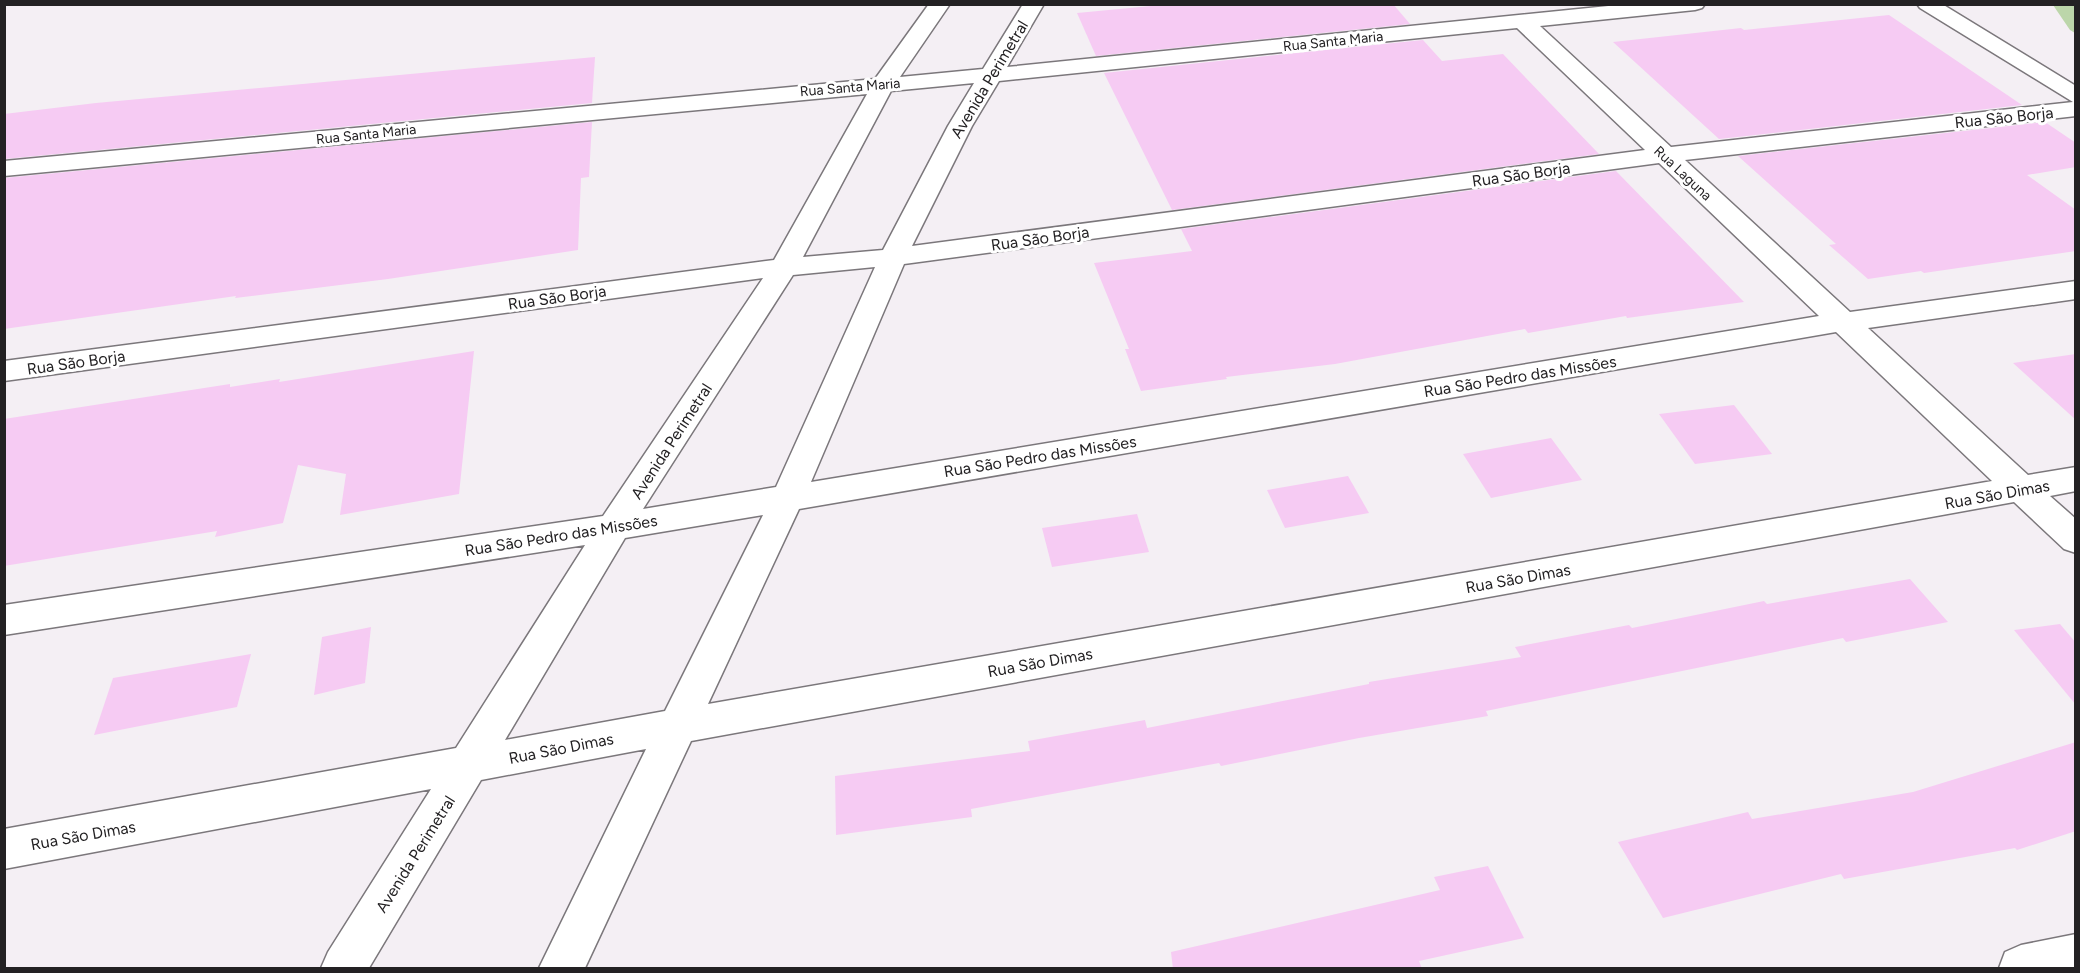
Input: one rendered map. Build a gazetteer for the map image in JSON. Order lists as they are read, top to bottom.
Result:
{
  "streets": {
    "street": [
      "Rua Santa Maria",
      "Avenida Perimetral",
      "Rua São Borja",
      "Rua Laguna",
      "Rua São Pedro das Missões",
      "Rua São Dimas"
    ]
  },
  "crossings": [
    ["Rua Santa Maria", "Avenida Perimetral"],
    ["Rua Santa Maria", "Rua Laguna"],
    ["Avenida Perimetral", "Rua São Borja"],
    ["Avenida Perimetral", "Rua São Pedro das Missões"],
    ["Avenida Perimetral", "Rua São Dimas"],
    ["Rua São Borja", "Rua Laguna"],
    ["Rua Laguna", "Rua São Pedro das Missões"],
    ["Rua Laguna", "Rua São Dimas"]
  ]
}
